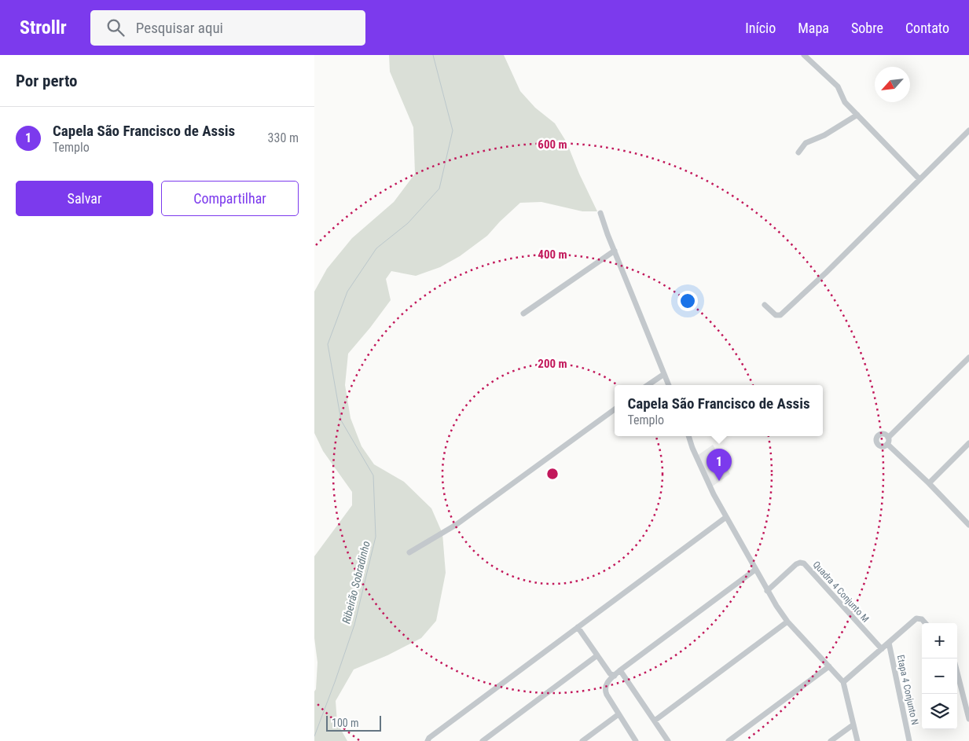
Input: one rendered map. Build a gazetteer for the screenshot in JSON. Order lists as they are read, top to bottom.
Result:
{
  "streets": {
    "street": ["Quadra 4 Conjunto M", "Etapa 4 Conjunto N"]
  },
  "water": ["Ribeirão Sobradinho"],
  "scale_bar": "100 m",
  "north": "bottom left",
  "page": {
    "header": "Strollr",
    "search": "Pesquisar aqui",
    "nav": [
      "Início",
      "Mapa",
      "Sobre",
      "Contato"
    ],
    "heading": "Por perto",
    "list": [
      {
        "mark": "1",
        "name": "Capela São Francisco de Assis",
        "note": "Templo",
        "value": "330 m"
      }
    ],
    "buttons": ["Salvar", "Compartilhar"],
    "popup": ["Capela São Francisco de Assis", "Templo"],
    "pins": "1",
    "map_buttons": ["+", "−"],
    "scale": "100 m"
  },
  "rings": ["600 m", "400 m", "200 m"]
}
